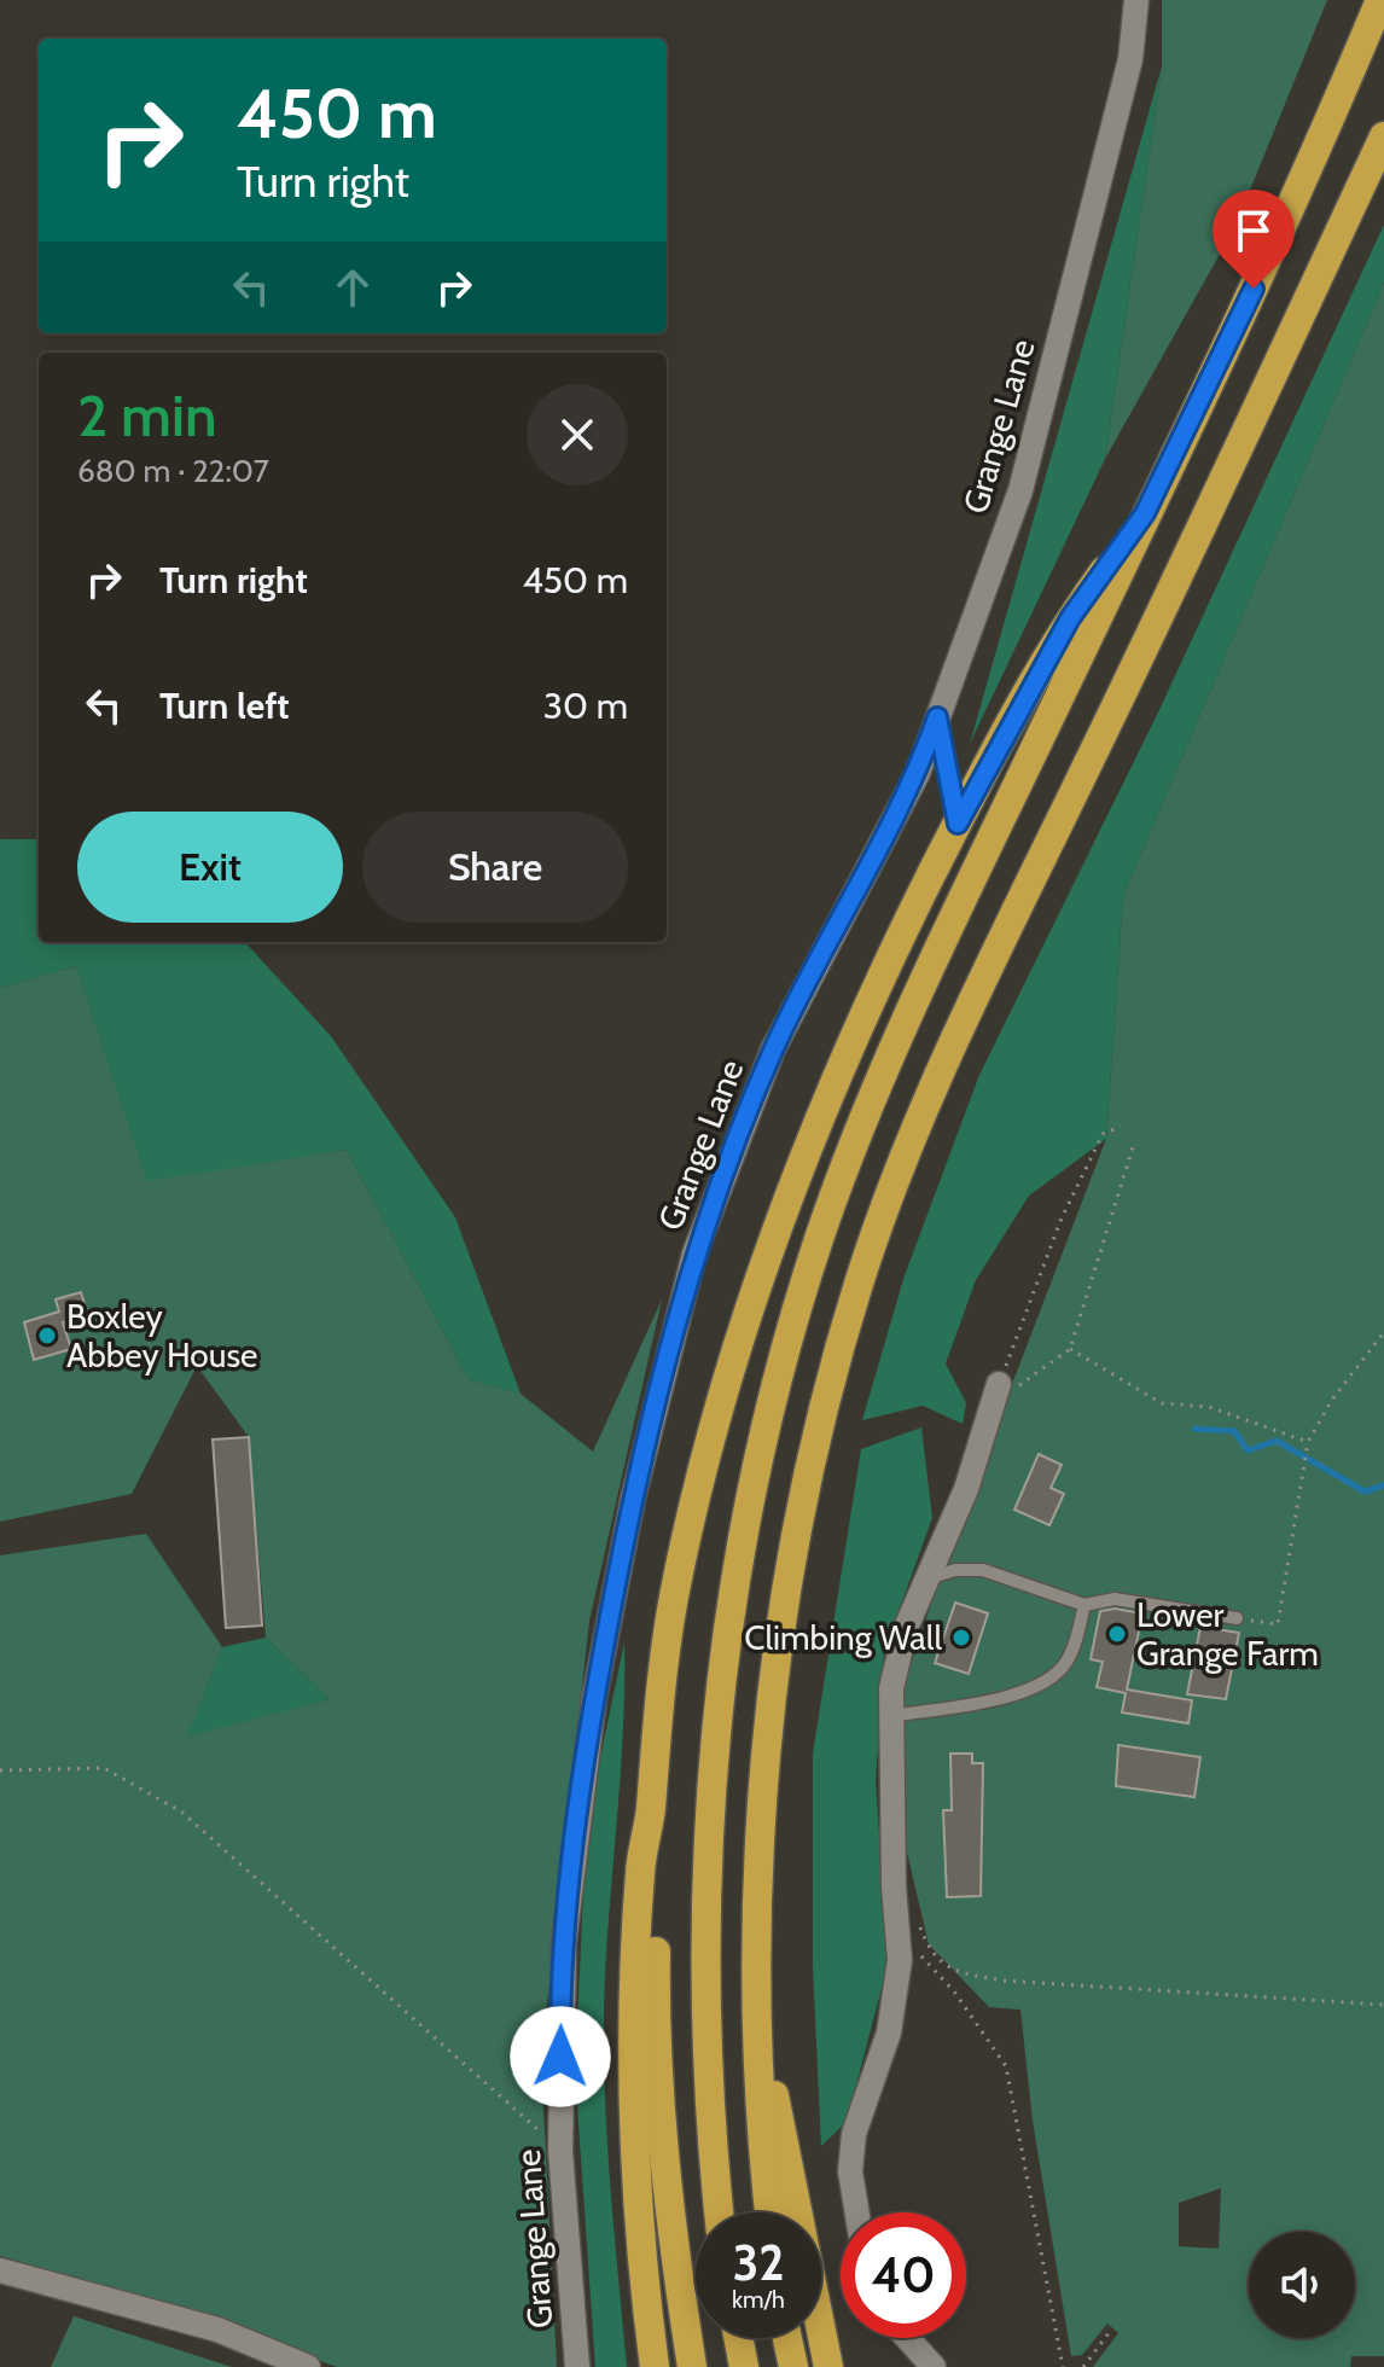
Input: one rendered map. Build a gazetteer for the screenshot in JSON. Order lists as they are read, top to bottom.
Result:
{
  "streets": {
    "street": ["Grange Lane"]
  },
  "places": ["Boxley Abbey House", "Lower Grange Farm", "Climbing Wall"],
  "page": {
    "turn": ["450 m", "Turn right"],
    "heading": ["2 min", "680 m · 22:07"],
    "list": [
      {
        "name": "Turn right",
        "value": "450 m"
      },
      {
        "name": "Turn left",
        "value": "30 m"
      }
    ],
    "buttons": ["Exit", "Share"],
    "speed": "32 km/h",
    "limit": "40"
  }
}
